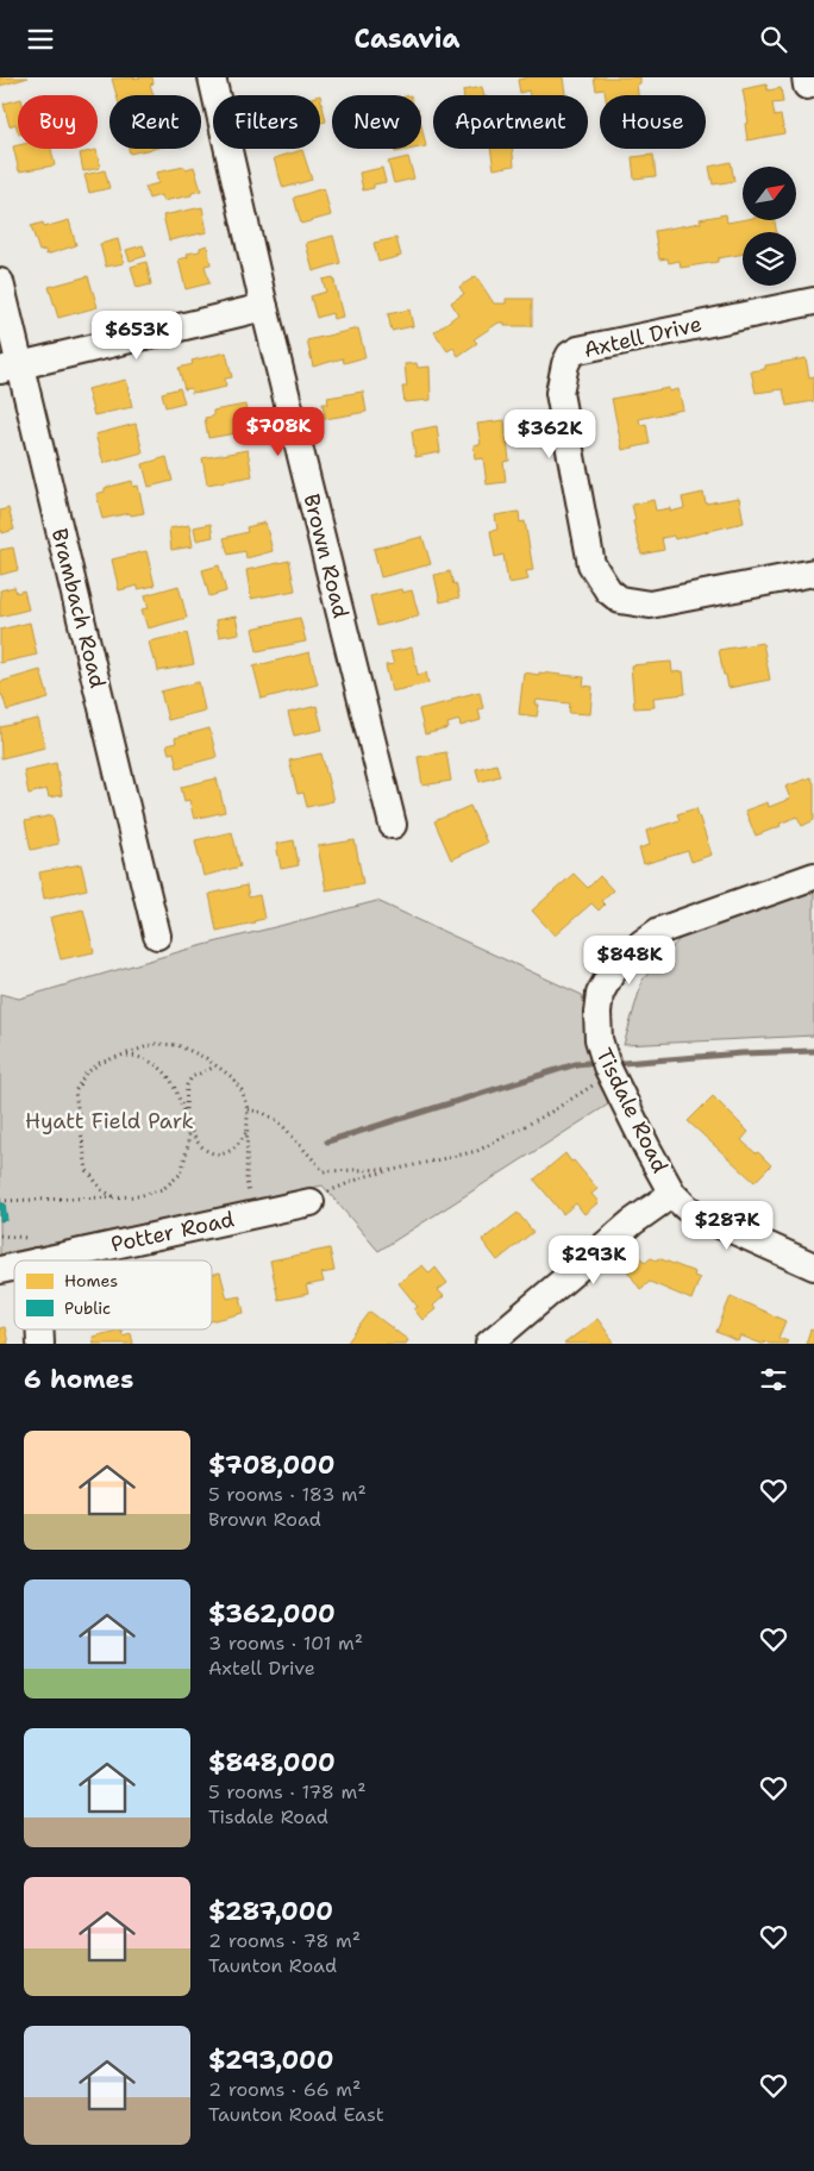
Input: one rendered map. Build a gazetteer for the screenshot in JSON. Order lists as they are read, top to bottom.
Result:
{
  "streets": {
    "street": [
      "Axtell Drive",
      "Brown Road",
      "Brambach Road",
      "Tisdale Road",
      "Potter Road"
    ]
  },
  "parks": ["Hyatt Field Park"],
  "legend": ["Homes", "Public"],
  "north": "top right",
  "page": {
    "header": "Casavia",
    "chip": [
      "Buy",
      "Rent",
      "Filters",
      "New",
      "Apartment",
      "House"
    ],
    "price": [
      "$653K",
      "$708K",
      "$362K",
      "$848K",
      "$287K",
      "$293K"
    ],
    "heading": "6 homes",
    "list": [
      {
        "name": "$708,000",
        "note": "5 rooms · 183 m² · Brown Road"
      },
      {
        "name": "$362,000",
        "note": "3 rooms · 101 m² · Axtell Drive"
      },
      {
        "name": "$848,000",
        "note": "5 rooms · 178 m² · Tisdale Road"
      },
      {
        "name": "$287,000",
        "note": "2 rooms · 78 m² · Taunton Road"
      },
      {
        "name": "$293,000",
        "note": "2 rooms · 66 m² · Taunton Road East"
      }
    ]
  }
}
